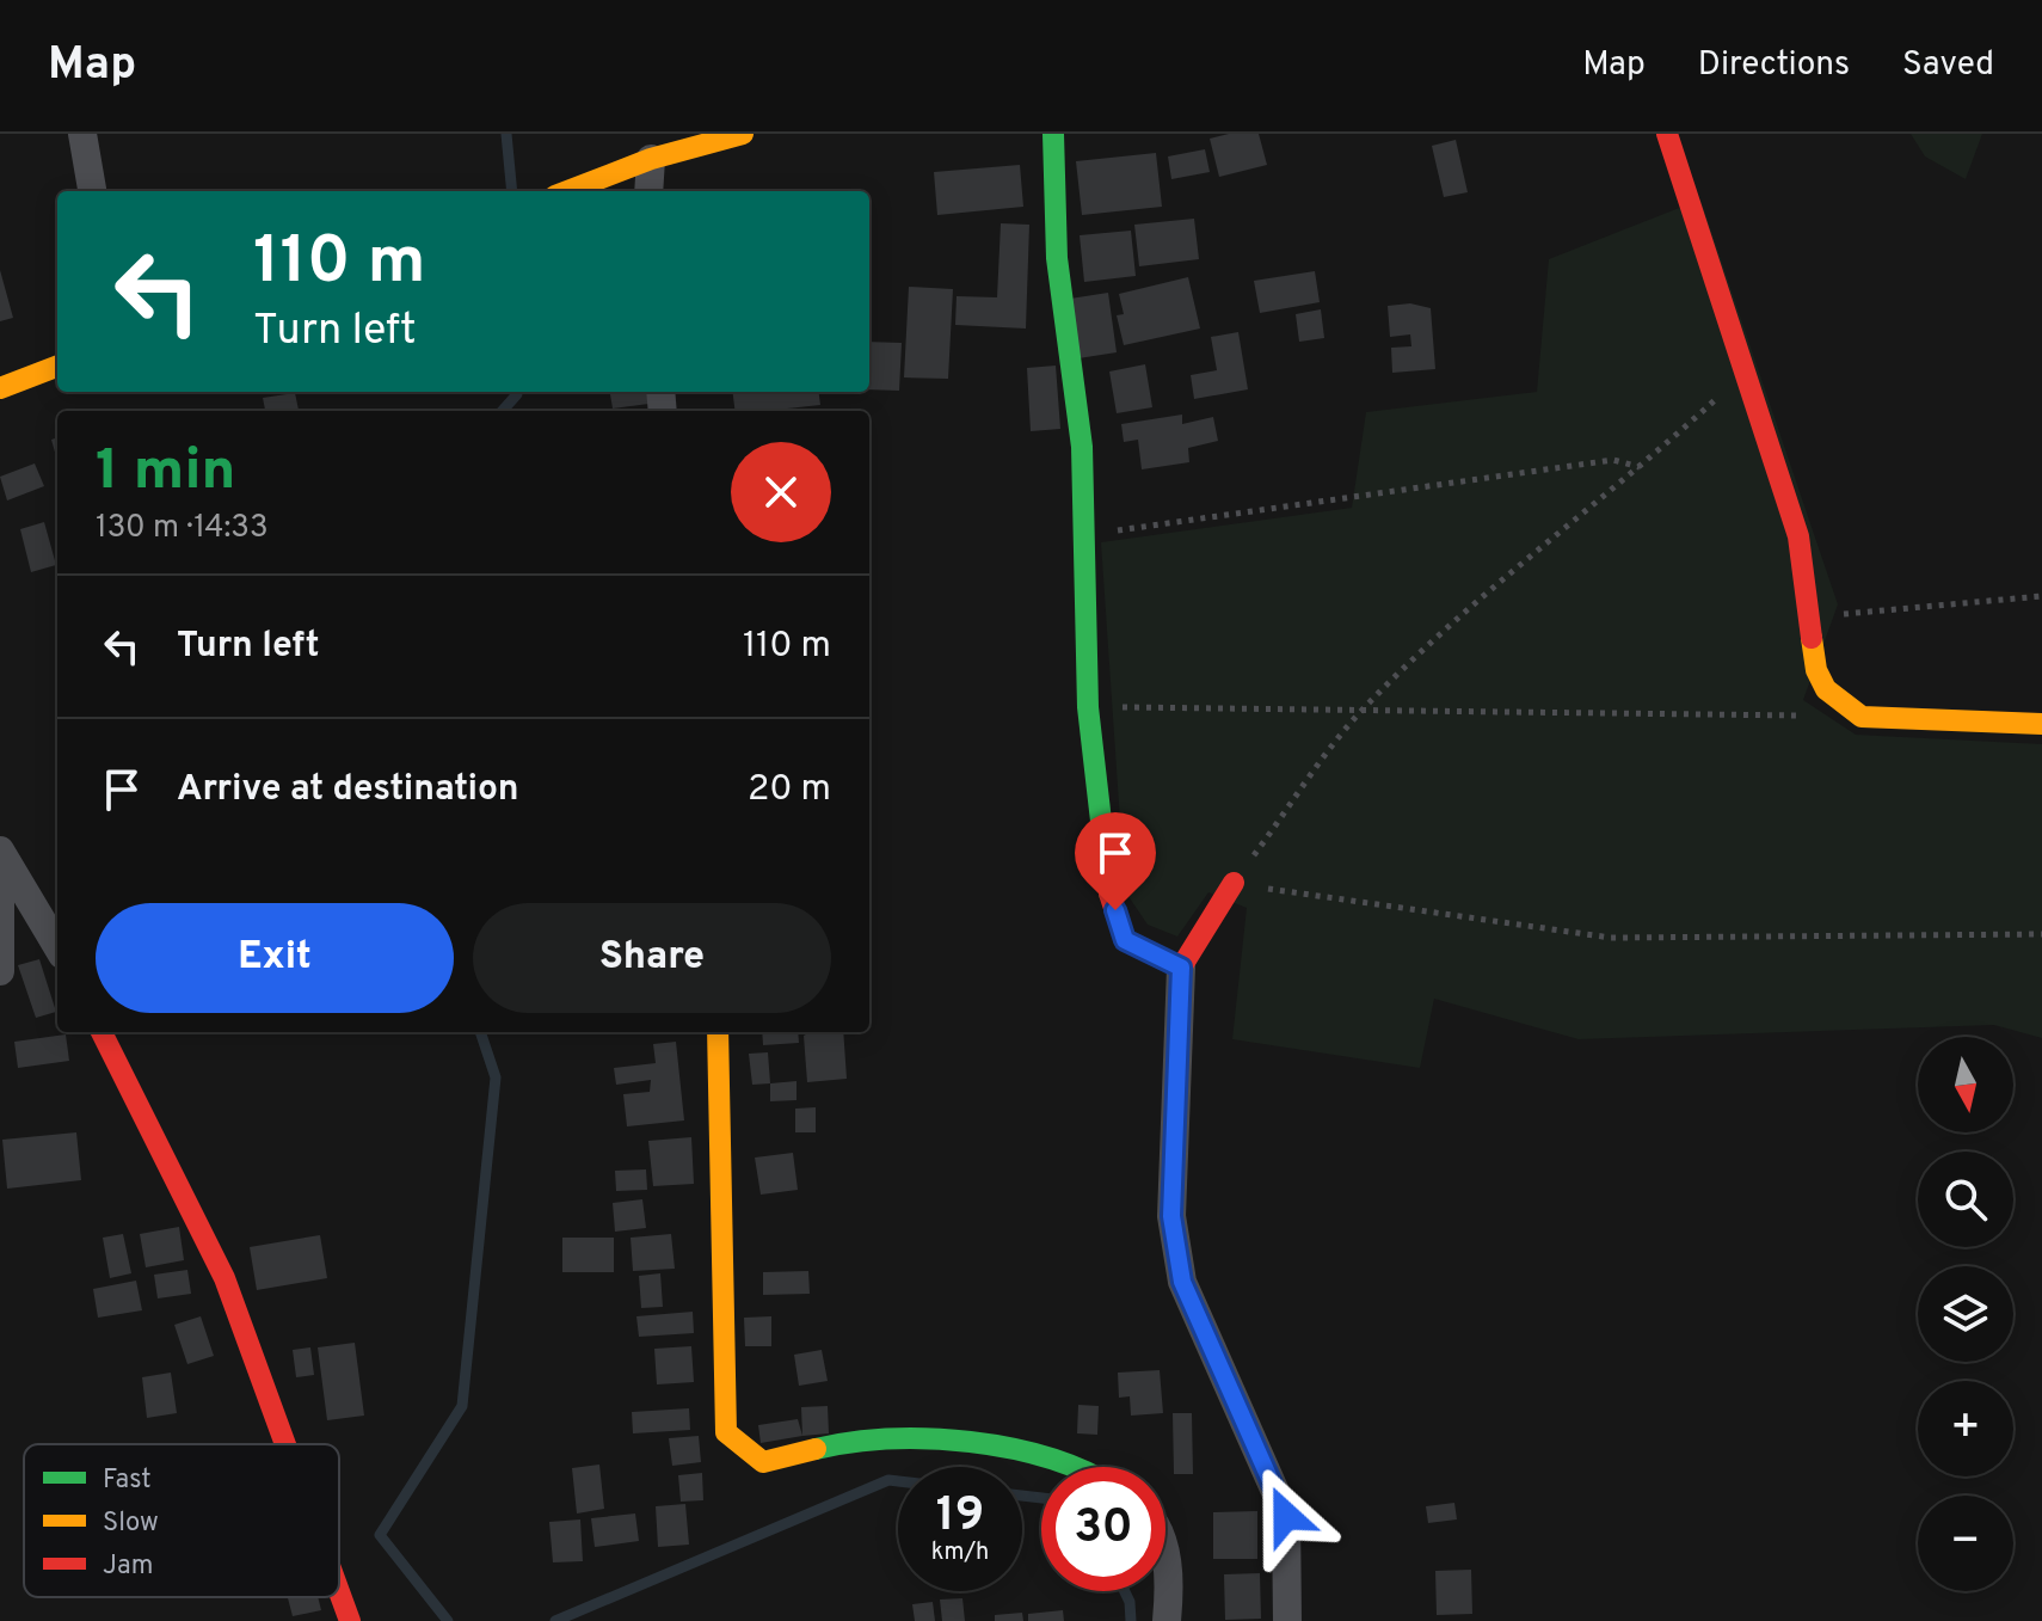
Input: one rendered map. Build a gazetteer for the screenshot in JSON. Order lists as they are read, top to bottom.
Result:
{
  "legend": ["Fast", "Slow", "Jam"],
  "north": "bottom",
  "page": {
    "header": "Map",
    "nav": ["Map", "Directions", "Saved"],
    "turn": ["110 m", "Turn left"],
    "heading": ["1 min", "130 m · 14:33"],
    "list": [
      {
        "name": "Turn left",
        "value": "110 m"
      },
      {
        "name": "Arrive at destination",
        "value": "20 m"
      }
    ],
    "buttons": ["Exit", "Share"],
    "map_buttons": ["+", "−"],
    "speed": "19 km/h",
    "limit": "30"
  }
}
